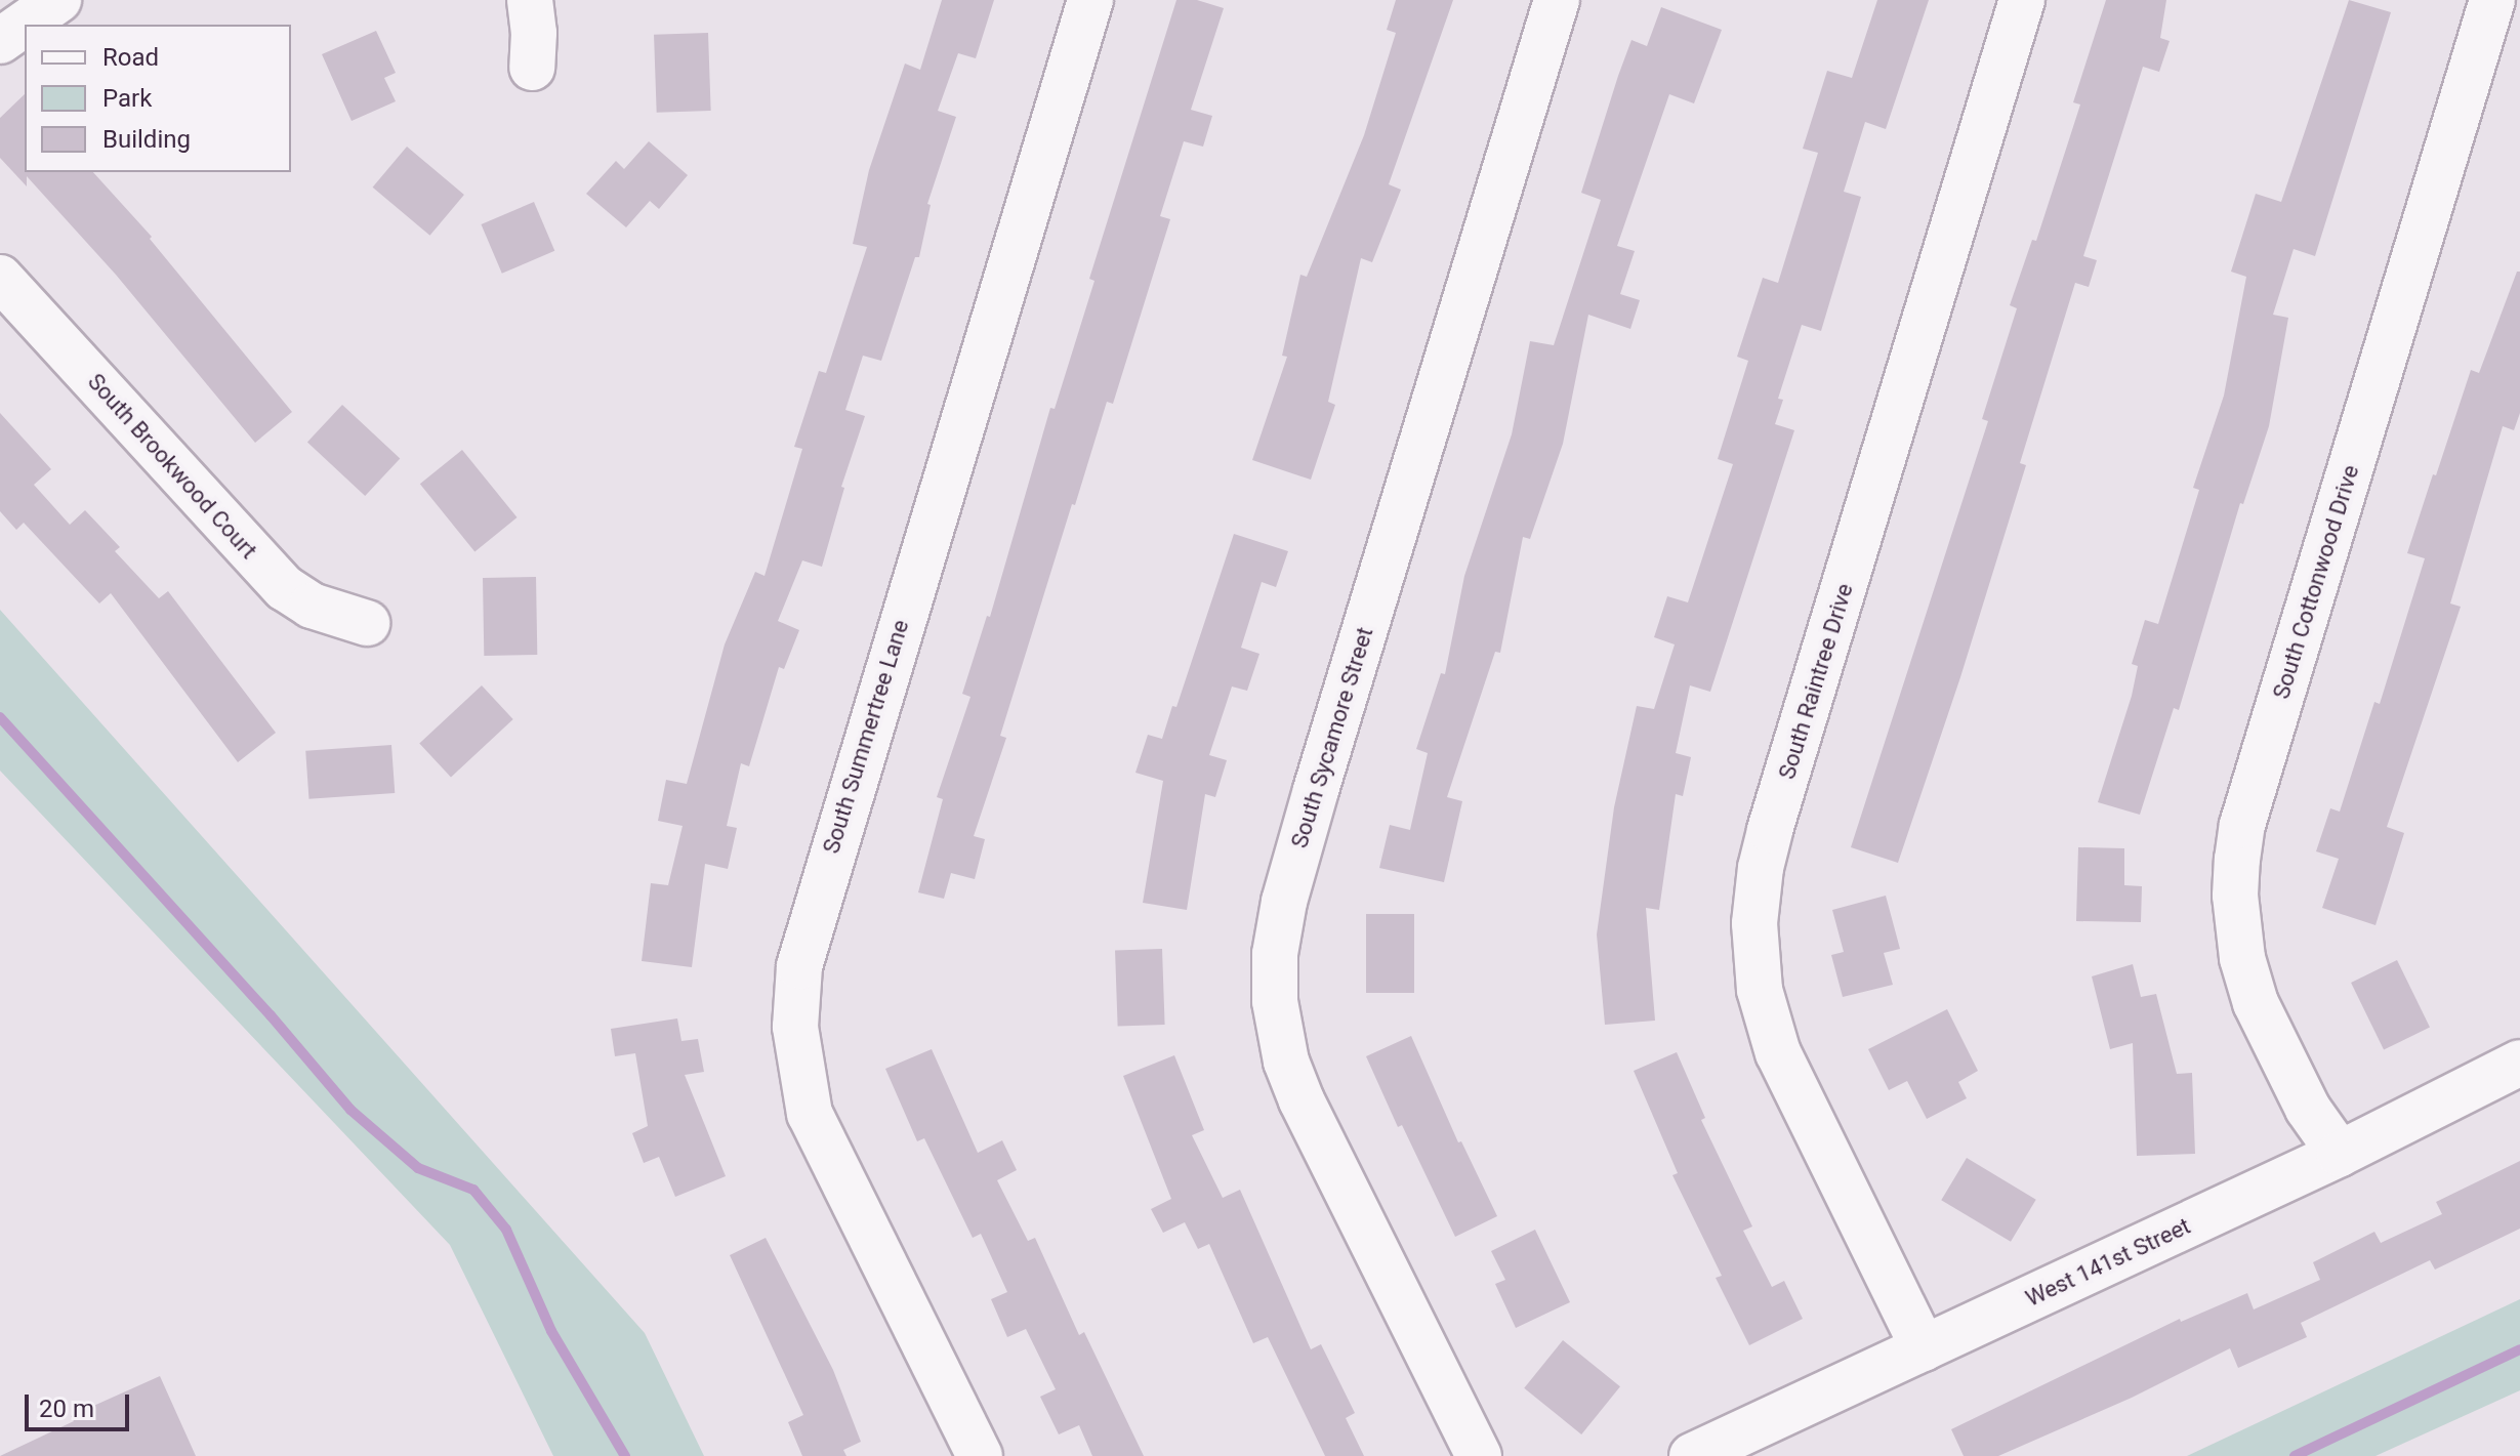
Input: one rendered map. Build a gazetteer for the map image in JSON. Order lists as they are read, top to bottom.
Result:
{
  "streets": {
    "street": [
      "South Brookwood Court",
      "South Cottonwood Drive",
      "South Raintree Drive",
      "South Summertree Lane",
      "South Sycamore Street",
      "West 141st Street"
    ]
  },
  "crossings": [
    ["South Cottonwood Drive", "West 141st Street"],
    ["South Raintree Drive", "West 141st Street"]
  ],
  "legend": ["Road", "Park", "Building"],
  "scale_bar": "20 m"
}
